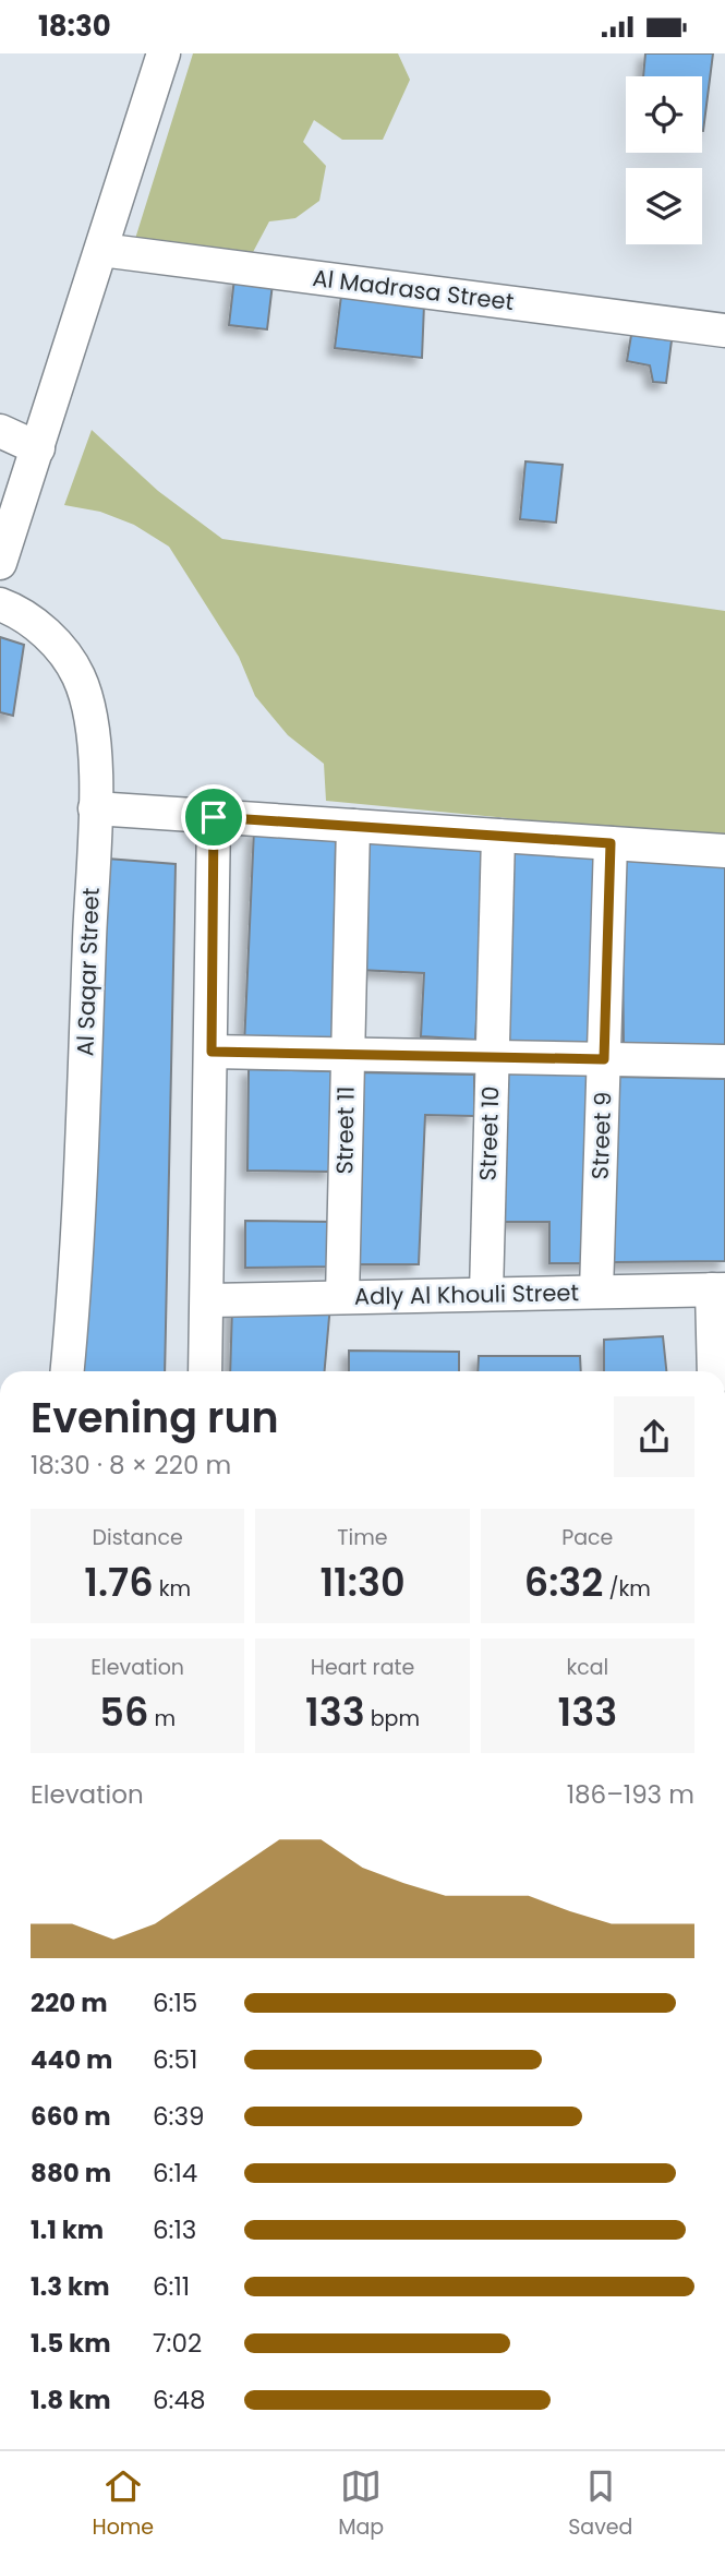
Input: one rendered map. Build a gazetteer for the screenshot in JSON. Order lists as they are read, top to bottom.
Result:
{
  "streets": {
    "street": [
      "Al Madrasa Street",
      "Al Saqar Street",
      "Street 11",
      "Street 10",
      "Street 9",
      "Adly Al Khouli Street"
    ]
  },
  "crossings": [
    ["Street 11", "Adly Al Khouli Street"],
    ["Street 10", "Adly Al Khouli Street"],
    ["Street 9", "Adly Al Khouli Street"]
  ],
  "page": {
    "status": "18:30",
    "heading": ["Evening run", "18:30 · 8 × 220 m"],
    "stats": [
      ["Distance", "1.76 km"],
      ["Time", "11:30"],
      ["Pace", "6:32 /km"],
      ["Elevation", "56 m"],
      ["Heart rate", "133 bpm"],
      ["kcal", "133"]
    ],
    "chart": ["Elevation", "186–193 m"],
    "list": [
      {
        "name": "220 m",
        "note": "6:15"
      },
      {
        "name": "440 m",
        "note": "6:51"
      },
      {
        "name": "660 m",
        "note": "6:39"
      },
      {
        "name": "880 m",
        "note": "6:14"
      },
      {
        "name": "1.1 km",
        "note": "6:13"
      },
      {
        "name": "1.3 km",
        "note": "6:11"
      },
      {
        "name": "1.5 km",
        "note": "7:02"
      },
      {
        "name": "1.8 km",
        "note": "6:48"
      }
    ],
    "tabs": ["Home", "Map", "Saved"]
  }
}
